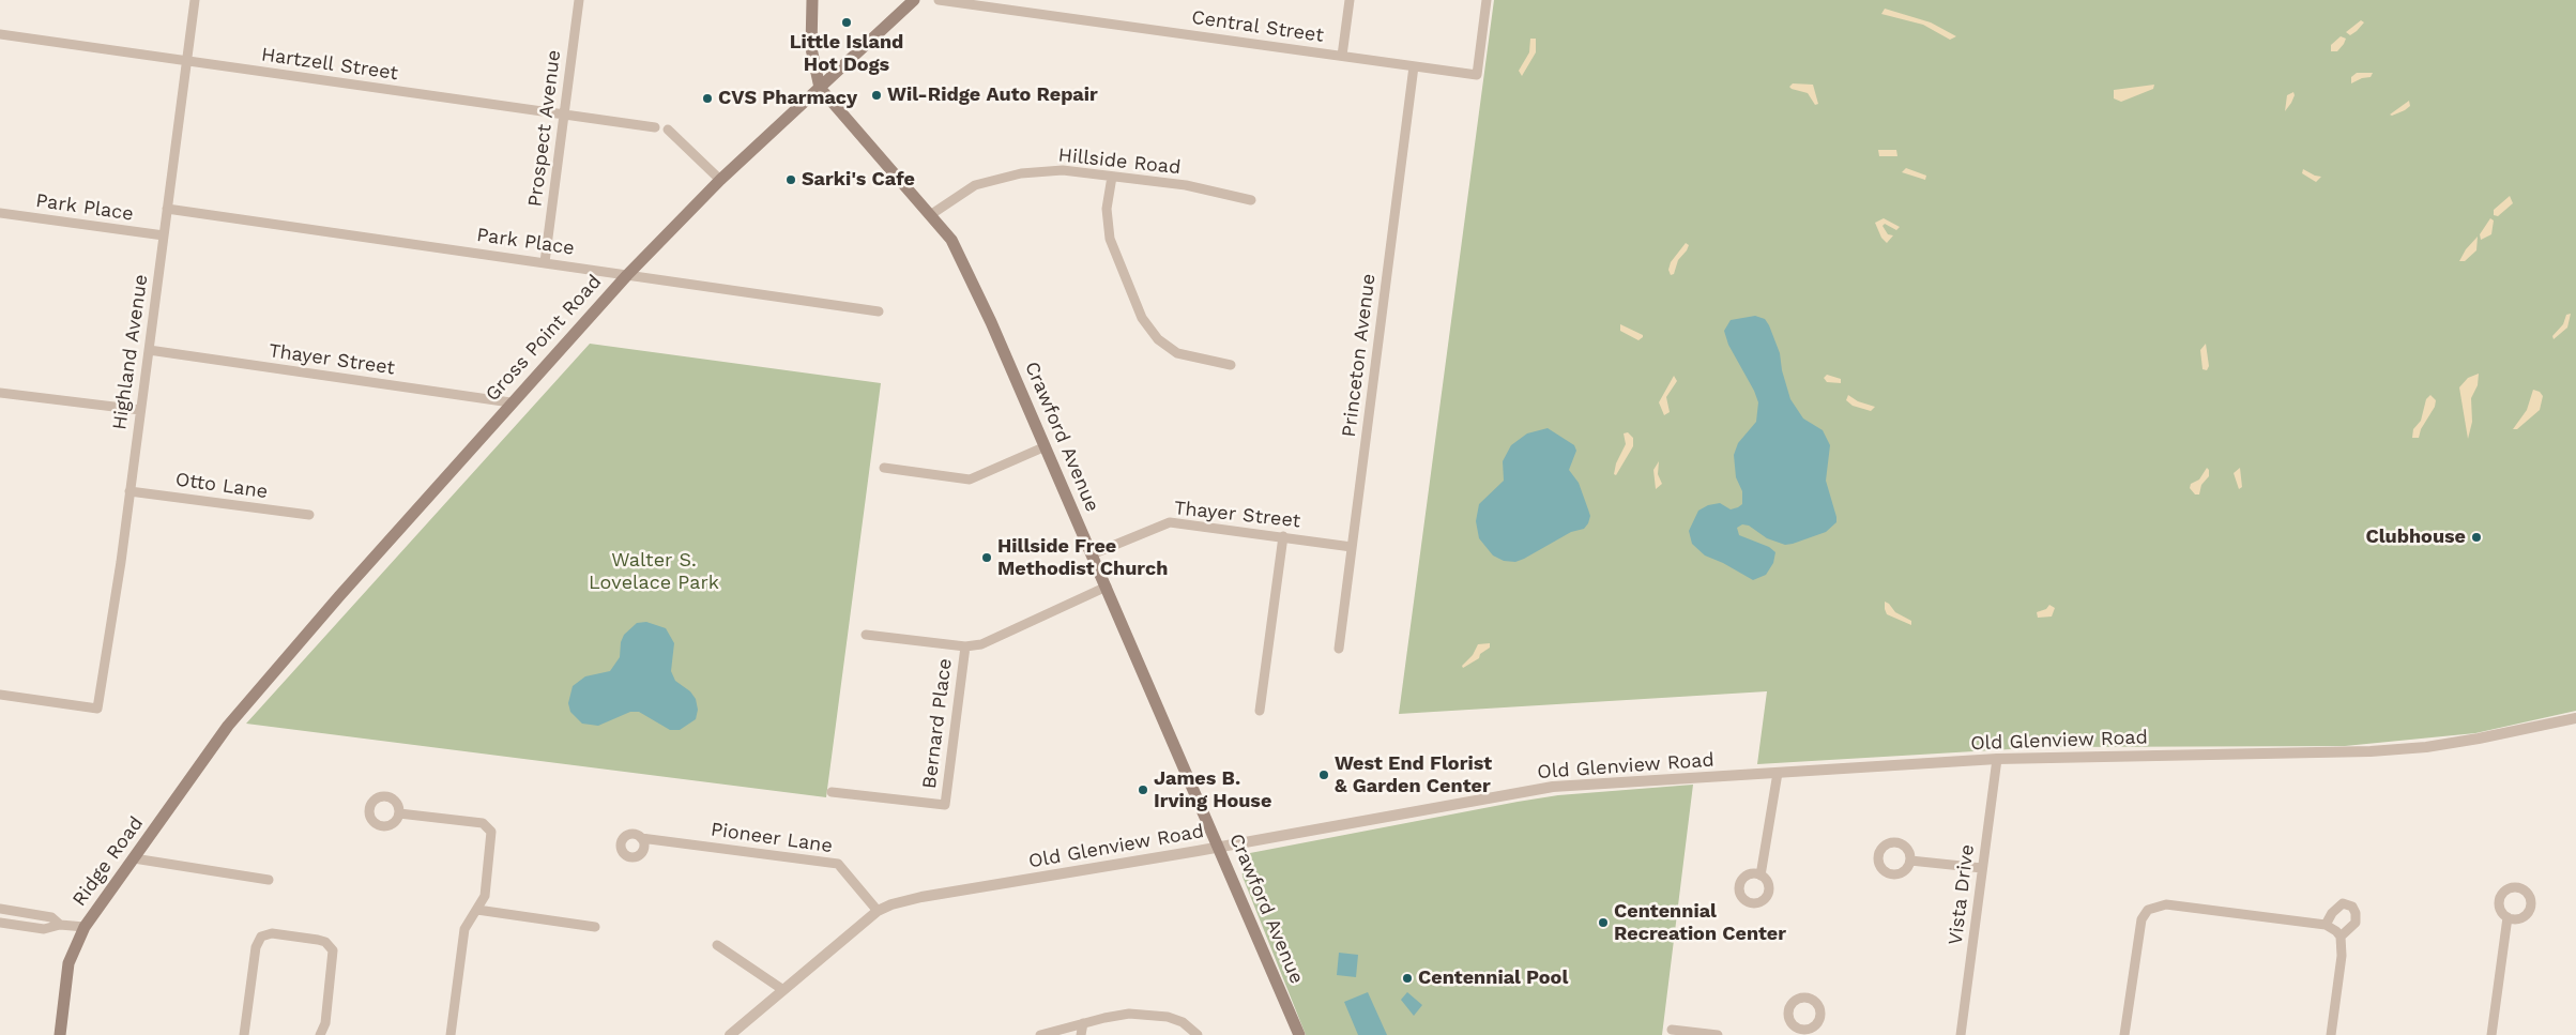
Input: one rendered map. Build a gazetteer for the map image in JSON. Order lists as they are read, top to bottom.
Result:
{
  "streets": {
    "main road": ["Gross Point Road", "Crawford Avenue", "Ridge Road"],
    "street": [
      "Central Street",
      "Hartzell Street",
      "Prospect Avenue",
      "Hillside Road",
      "Park Place",
      "Highland Avenue",
      "Princeton Avenue",
      "Thayer Street",
      "Otto Lane",
      "Bernard Place",
      "Old Glenview Road",
      "Pioneer Lane",
      "Vista Drive"
    ]
  },
  "crossings": [
    ["Central Street", "Princeton Avenue"],
    ["Hartzell Street", "Prospect Avenue"],
    ["Hartzell Street", "Highland Avenue"],
    ["Prospect Avenue", "Park Place"],
    ["Hillside Road", "Crawford Avenue"],
    ["Park Place", "Gross Point Road"],
    ["Park Place", "Highland Avenue"],
    ["Gross Point Road", "Thayer Street"],
    ["Gross Point Road", "Crawford Avenue"],
    ["Gross Point Road", "Ridge Road"],
    ["Highland Avenue", "Thayer Street"],
    ["Highland Avenue", "Otto Lane"],
    ["Princeton Avenue", "Thayer Street"],
    ["Thayer Street", "Crawford Avenue"],
    ["Crawford Avenue", "Old Glenview Road"],
    ["Old Glenview Road", "Pioneer Lane"],
    ["Old Glenview Road", "Vista Drive"]
  ],
  "parks": ["Walter S. Lovelace Park"],
  "places": [
    "Little Island Hot Dogs",
    "Wil-Ridge Auto Repair",
    "CVS Pharmacy",
    "Sarki's Cafe",
    "Clubhouse",
    "Hillside Free Methodist Church",
    "West End Florist & Garden Center",
    "James B. Irving House",
    "Centennial Recreation Center",
    "Centennial Pool"
  ]
}
